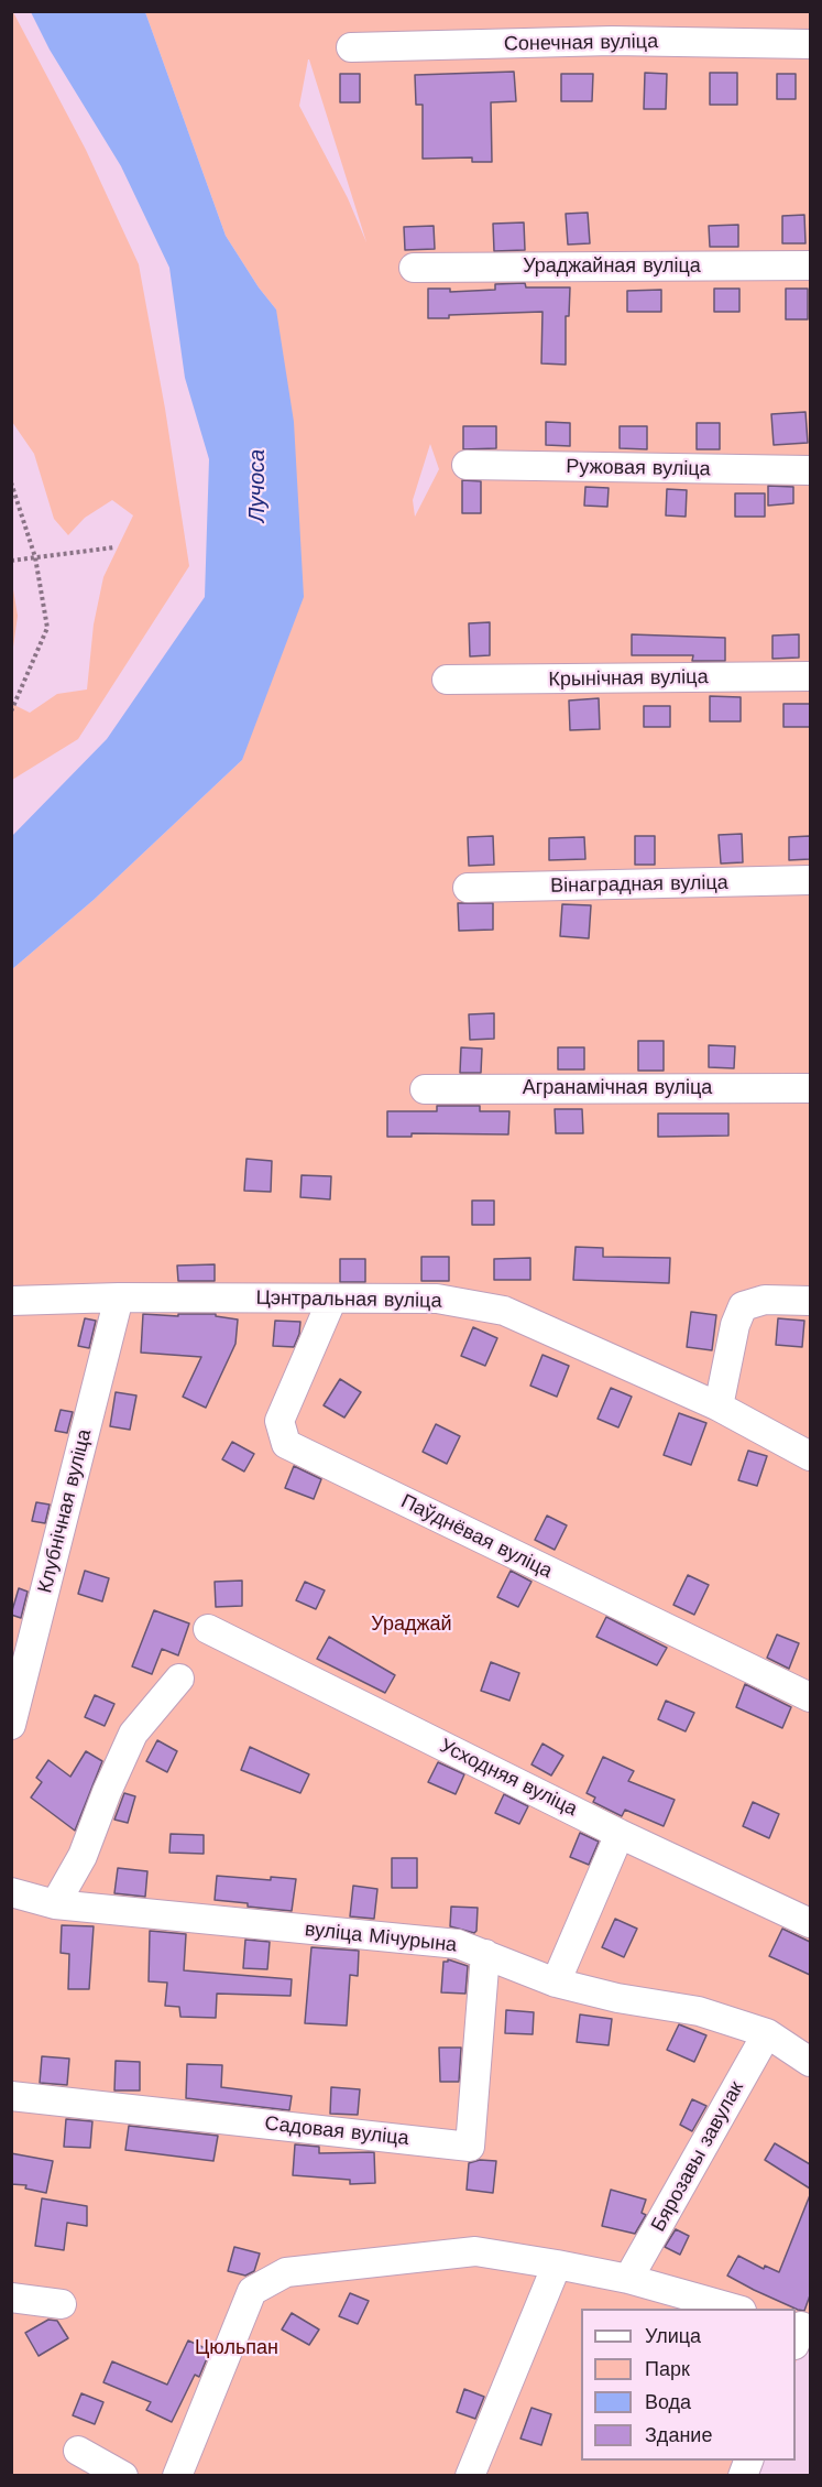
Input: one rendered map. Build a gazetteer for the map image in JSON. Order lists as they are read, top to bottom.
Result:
{
  "streets": {
    "lane": [
      "Сонечная вуліца",
      "Ураджайная вуліца",
      "Ружовая вуліца",
      "Крынічная вуліца",
      "Вінаградная вуліца",
      "Агранамічная вуліца",
      "Цэнтральная вуліца",
      "Клубнічная вуліца",
      "Паўднёвая вуліца",
      "Усходняя вуліца",
      "вуліца Мічурына",
      "Садовая вуліца",
      "Бярозавы завулак"
    ]
  },
  "crossings": [
    ["Цэнтральная вуліца", "Клубнічная вуліца"],
    ["Цэнтральная вуліца", "Паўднёвая вуліца"],
    ["вуліца Мічурына", "Садовая вуліца"],
    ["вуліца Мічурына", "Бярозавы завулак"]
  ],
  "water": ["Лучоса"],
  "parks": ["Ураджай", "Цюльпан"],
  "legend": [
    "Улица",
    "Парк",
    "Вода",
    "Здание"
  ]
}
